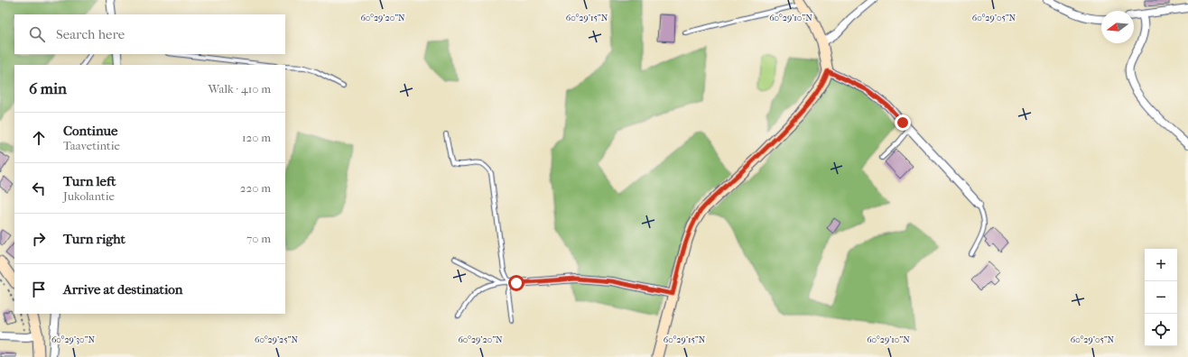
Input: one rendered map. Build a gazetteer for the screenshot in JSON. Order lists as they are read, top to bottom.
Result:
{
  "north": "left",
  "page": {
    "search": "Search here",
    "heading": ["6 min", "Walk · 410 m"],
    "list": [
      ["Continue", "Taavetintie", "120 m"],
      ["Turn left", "Jukolantie", "220 m"],
      ["Turn right", "70 m"],
      "Arrive at destination"
    ],
    "map_buttons": ["+", "−"]
  },
  "coordinates": [
    "60°29'20\"N",
    "60°29'15\"N",
    "60°29'10\"N",
    "60°29'05\"N",
    "60°29'30\"N",
    "60°29'25\"N"
  ]
}
